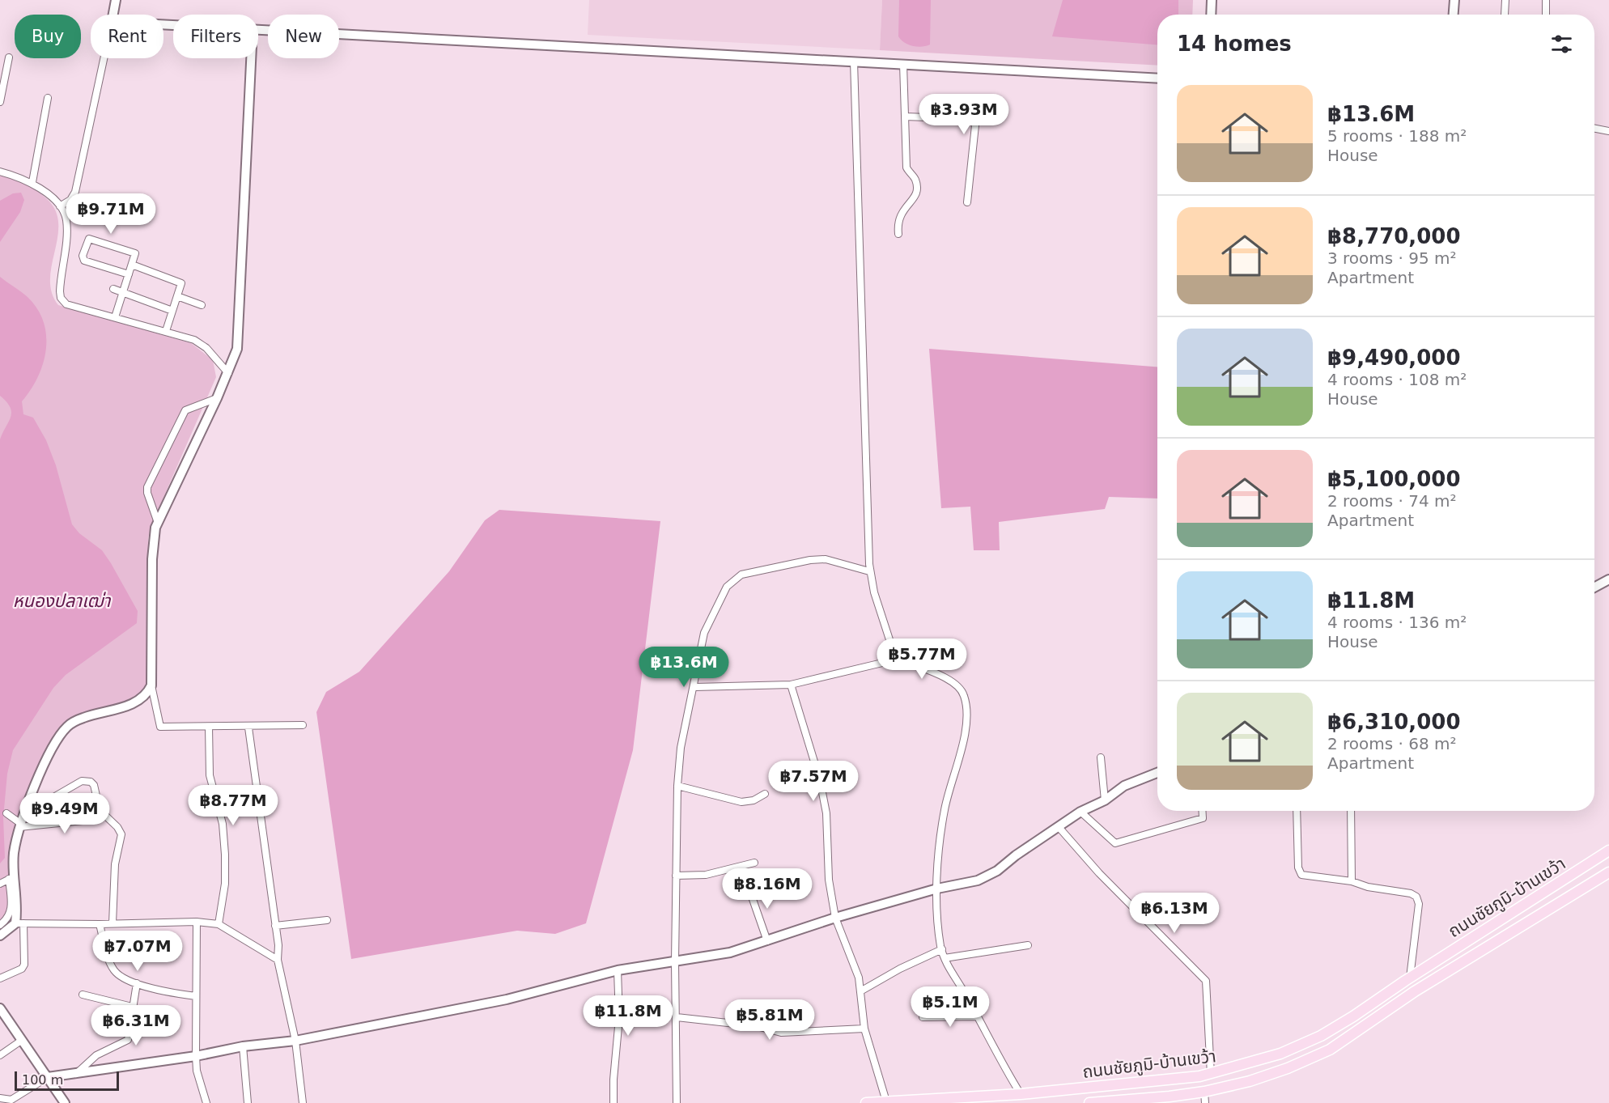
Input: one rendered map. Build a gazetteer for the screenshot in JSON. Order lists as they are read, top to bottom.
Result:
{
  "streets": {
    "main road": ["ถนนชัยภูมิ-บ้านเขว้า"]
  },
  "water": ["หนองปลาเฒ่า"],
  "scale_bar": "100 m",
  "page": {
    "chip": [
      "Buy",
      "Rent",
      "Filters",
      "New"
    ],
    "heading": "14 homes",
    "list": [
      {
        "name": "฿13.6M",
        "note": "5 rooms · 188 m² · House"
      },
      {
        "name": "฿8,770,000",
        "note": "3 rooms · 95 m² · Apartment"
      },
      {
        "name": "฿9,490,000",
        "note": "4 rooms · 108 m² · House"
      },
      {
        "name": "฿5,100,000",
        "note": "2 rooms · 74 m² · Apartment"
      },
      {
        "name": "฿11.8M",
        "note": "4 rooms · 136 m² · House"
      },
      {
        "name": "฿6,310,000",
        "note": "2 rooms · 68 m² · Apartment"
      }
    ],
    "price": [
      "฿3.93M",
      "฿9.71M",
      "฿5.77M",
      "฿13.6M",
      "฿7.57M",
      "฿8.77M",
      "฿9.49M",
      "฿8.16M",
      "฿6.13M",
      "฿7.07M",
      "฿5.1M",
      "฿11.8M",
      "฿5.81M",
      "฿6.31M"
    ],
    "scale": "100 m"
  }
}
